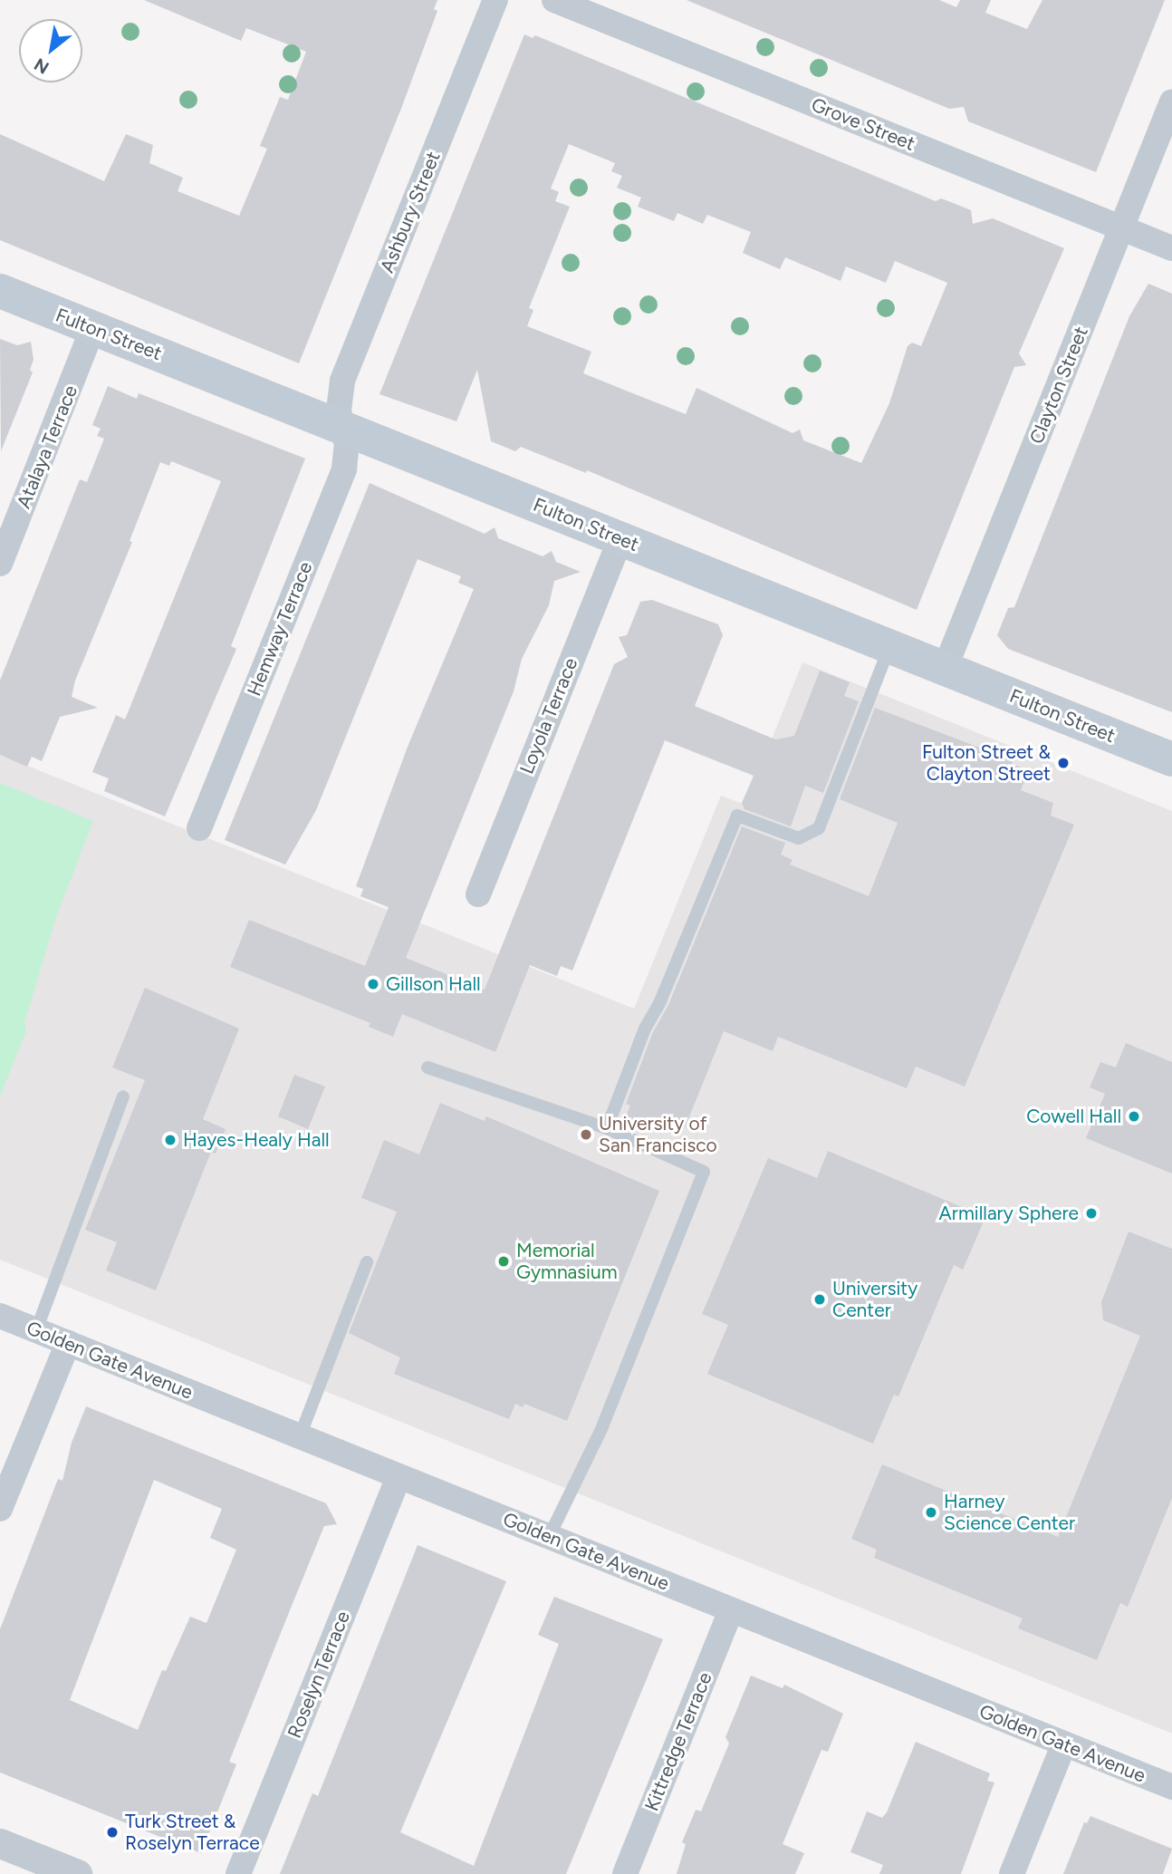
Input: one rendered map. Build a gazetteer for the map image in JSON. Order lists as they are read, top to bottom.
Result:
{
  "streets": {
    "main road": ["Fulton Street"],
    "street": [
      "Grove Street",
      "Ashbury Street",
      "Clayton Street",
      "Atalaya Terrace",
      "Hemway Terrace",
      "Loyola Terrace",
      "Golden Gate Avenue",
      "Roselyn Terrace",
      "Kittredge Terrace"
    ]
  },
  "crossings": [
    ["Grove Street", "Clayton Street"],
    ["Ashbury Street", "Fulton Street"],
    ["Ashbury Street", "Hemway Terrace"],
    ["Fulton Street", "Clayton Street"],
    ["Fulton Street", "Atalaya Terrace"],
    ["Fulton Street", "Hemway Terrace"],
    ["Fulton Street", "Loyola Terrace"],
    ["Golden Gate Avenue", "Roselyn Terrace"],
    ["Golden Gate Avenue", "Kittredge Terrace"]
  ],
  "places": [
    "Fulton Street & Clayton Street",
    "Gillson Hall",
    "Cowell Hall",
    "University of San Francisco",
    "Hayes-Healy Hall",
    "Armillary Sphere",
    "Memorial Gymnasium",
    "University Center",
    "Harney Science Center",
    "Turk Street & Roselyn Terrace"
  ],
  "north": "bottom left"
}
